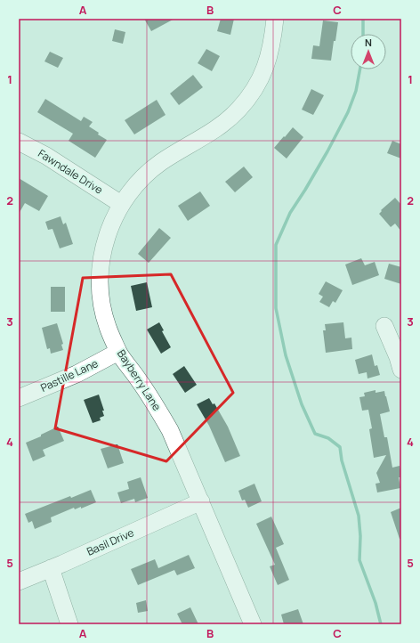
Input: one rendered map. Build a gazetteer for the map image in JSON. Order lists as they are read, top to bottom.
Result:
{
  "streets": {
    "street": [
      "Fawndale Drive",
      "Pastille Lane",
      "Bayberry Lane",
      "Basil Drive"
    ]
  },
  "crossings": [
    ["Fawndale Drive", "Bayberry Lane"],
    ["Pastille Lane", "Bayberry Lane"],
    ["Bayberry Lane", "Basil Drive"]
  ],
  "north": "top",
  "grid": {
    "columns": ["A", "B", "C"],
    "rows": [
      "1",
      "2",
      "3",
      "4",
      "5"
    ]
  }
}
